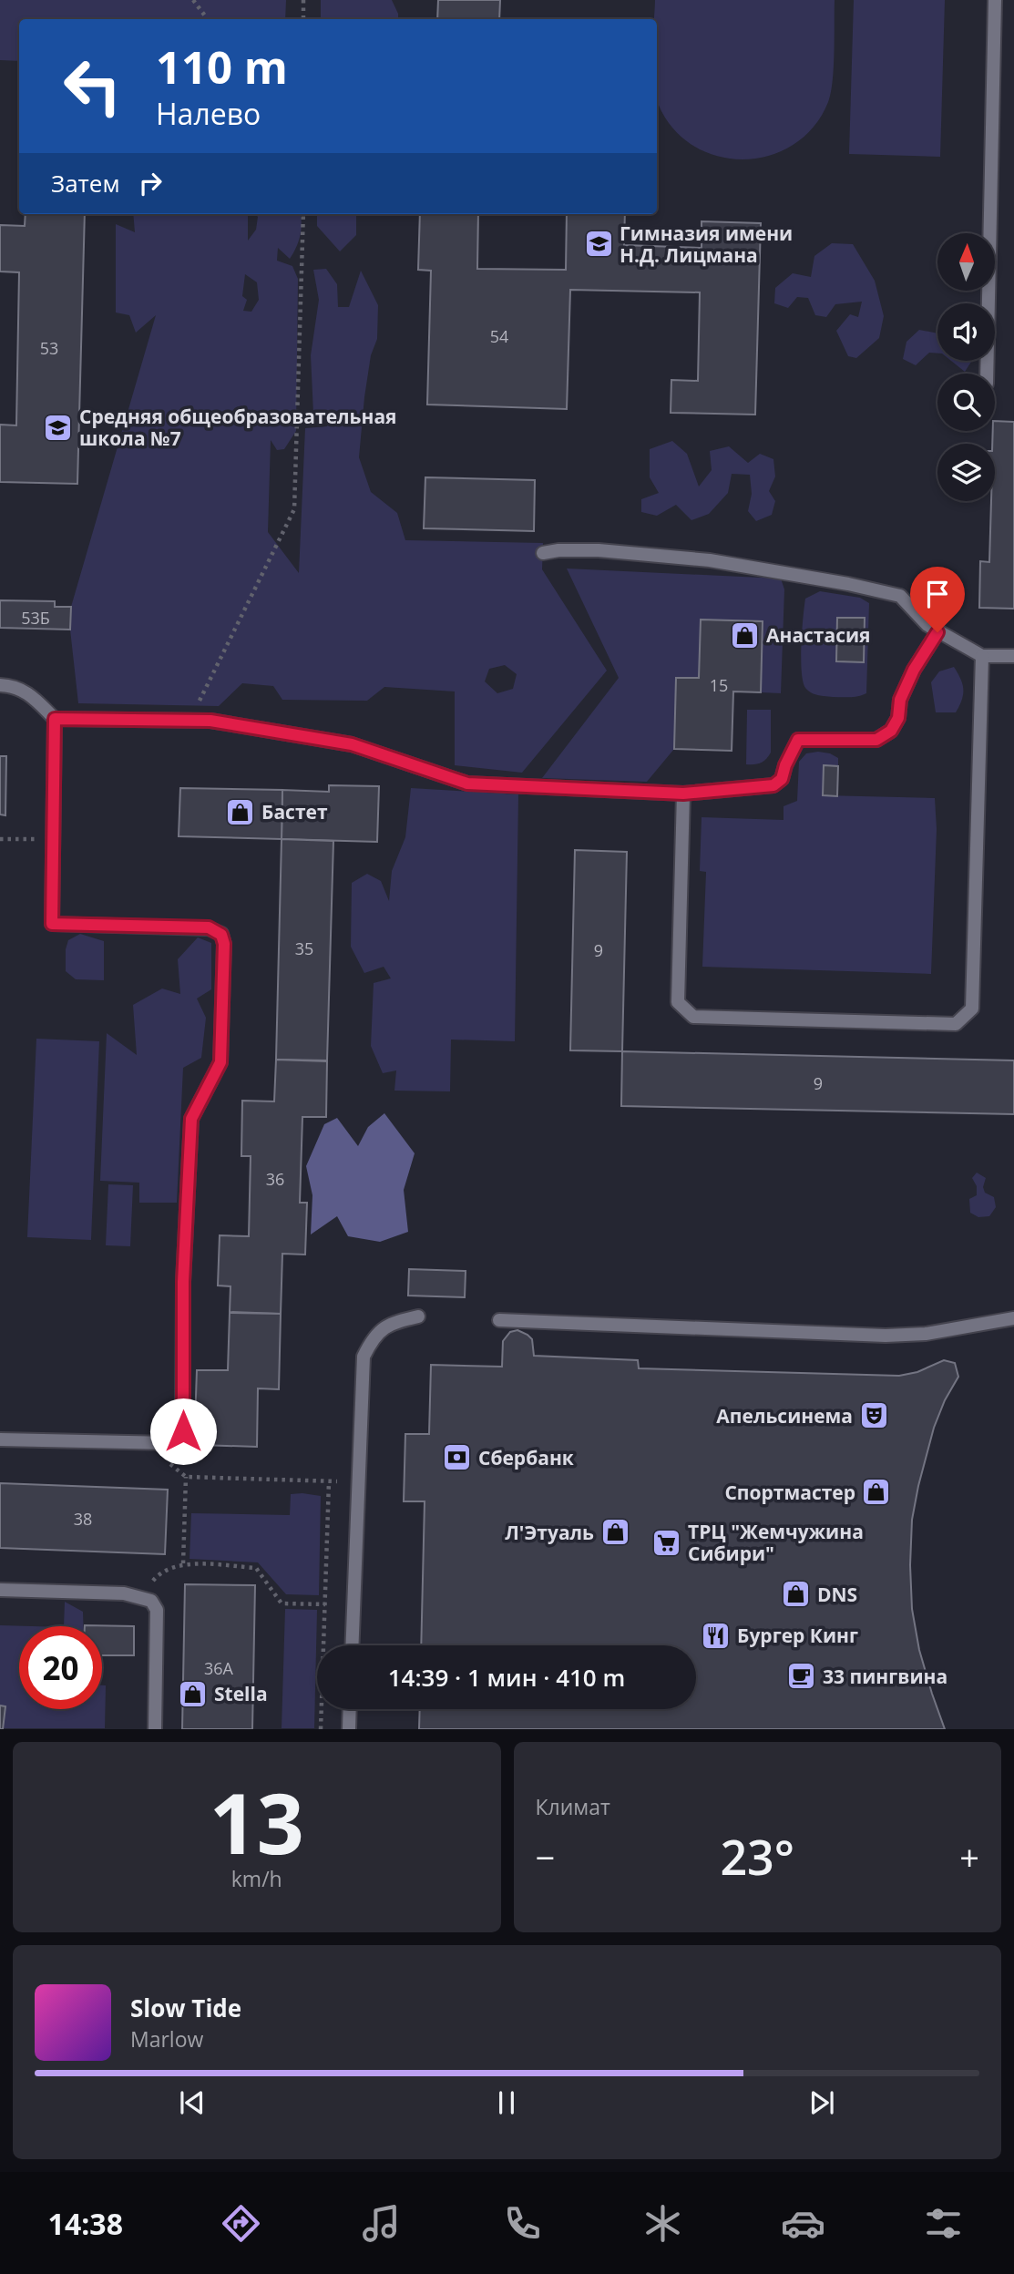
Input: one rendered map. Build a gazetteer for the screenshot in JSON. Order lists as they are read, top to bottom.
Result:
{
  "places": {
    "school or university": ["Гимназия имени Н.Д. Лицмана", "Средняя общеобразовательная школа №7"],
    "shop": [
      "Анастасия",
      "Бастет",
      "Спортмастер",
      "Л'Этуаль",
      "DNS",
      "Stella"
    ],
    "theatre": ["Апельсинема"],
    "bank": ["Сбербанк"],
    "supermarket": ["ТРЦ \"Жемчужина Сибири\""],
    "restaurant": ["Бургер Кинг"],
    "cafe": ["33 пингвина"]
  },
  "house_numbers": [
    "54",
    "53",
    "53Б",
    "15",
    "35",
    "9",
    "9",
    "36",
    "38",
    "36А"
  ],
  "north": "top",
  "page": {
    "turn": ["110 m", "Налево"],
    "then": "Затем",
    "limit": "20",
    "trip": "14:39 · 1 мин · 410 m",
    "tile": [
      ["13", "km/h"],
      "Климат"
    ],
    "heat": ["−", "23°", "+"],
    "song": ["Slow Tide", "Marlow"],
    "tabs": "14:38"
  }
}
